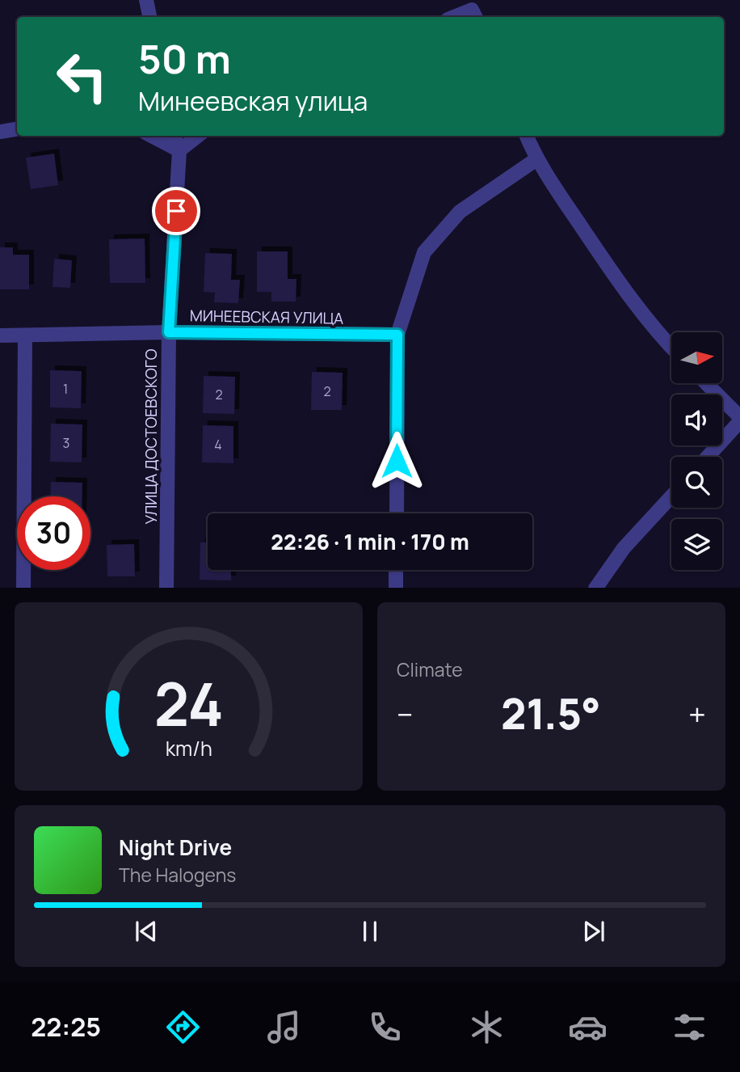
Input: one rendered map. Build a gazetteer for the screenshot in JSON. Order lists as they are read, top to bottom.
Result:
{
  "streets": {
    "street": ["МИНЕЕВСКАЯ УЛИЦА", "УЛИЦА ДОСТОЕВСКОГО"]
  },
  "crossings": [
    ["МИНЕЕВСКАЯ УЛИЦА", "УЛИЦА ДОСТОЕВСКОГО"]
  ],
  "house_numbers": [
    "1",
    "2",
    "2",
    "3",
    "4"
  ],
  "north": "right",
  "page": {
    "turn": ["50 m", "Минеевская улица"],
    "limit": "30",
    "trip": "22:26 · 1 min · 170 m",
    "tile": "Climate",
    "heat": ["−", "21.5°", "+"],
    "song": ["Night Drive", "The Halogens"],
    "tabs": "22:25",
    "gauge": ["24", "km/h"]
  }
}
